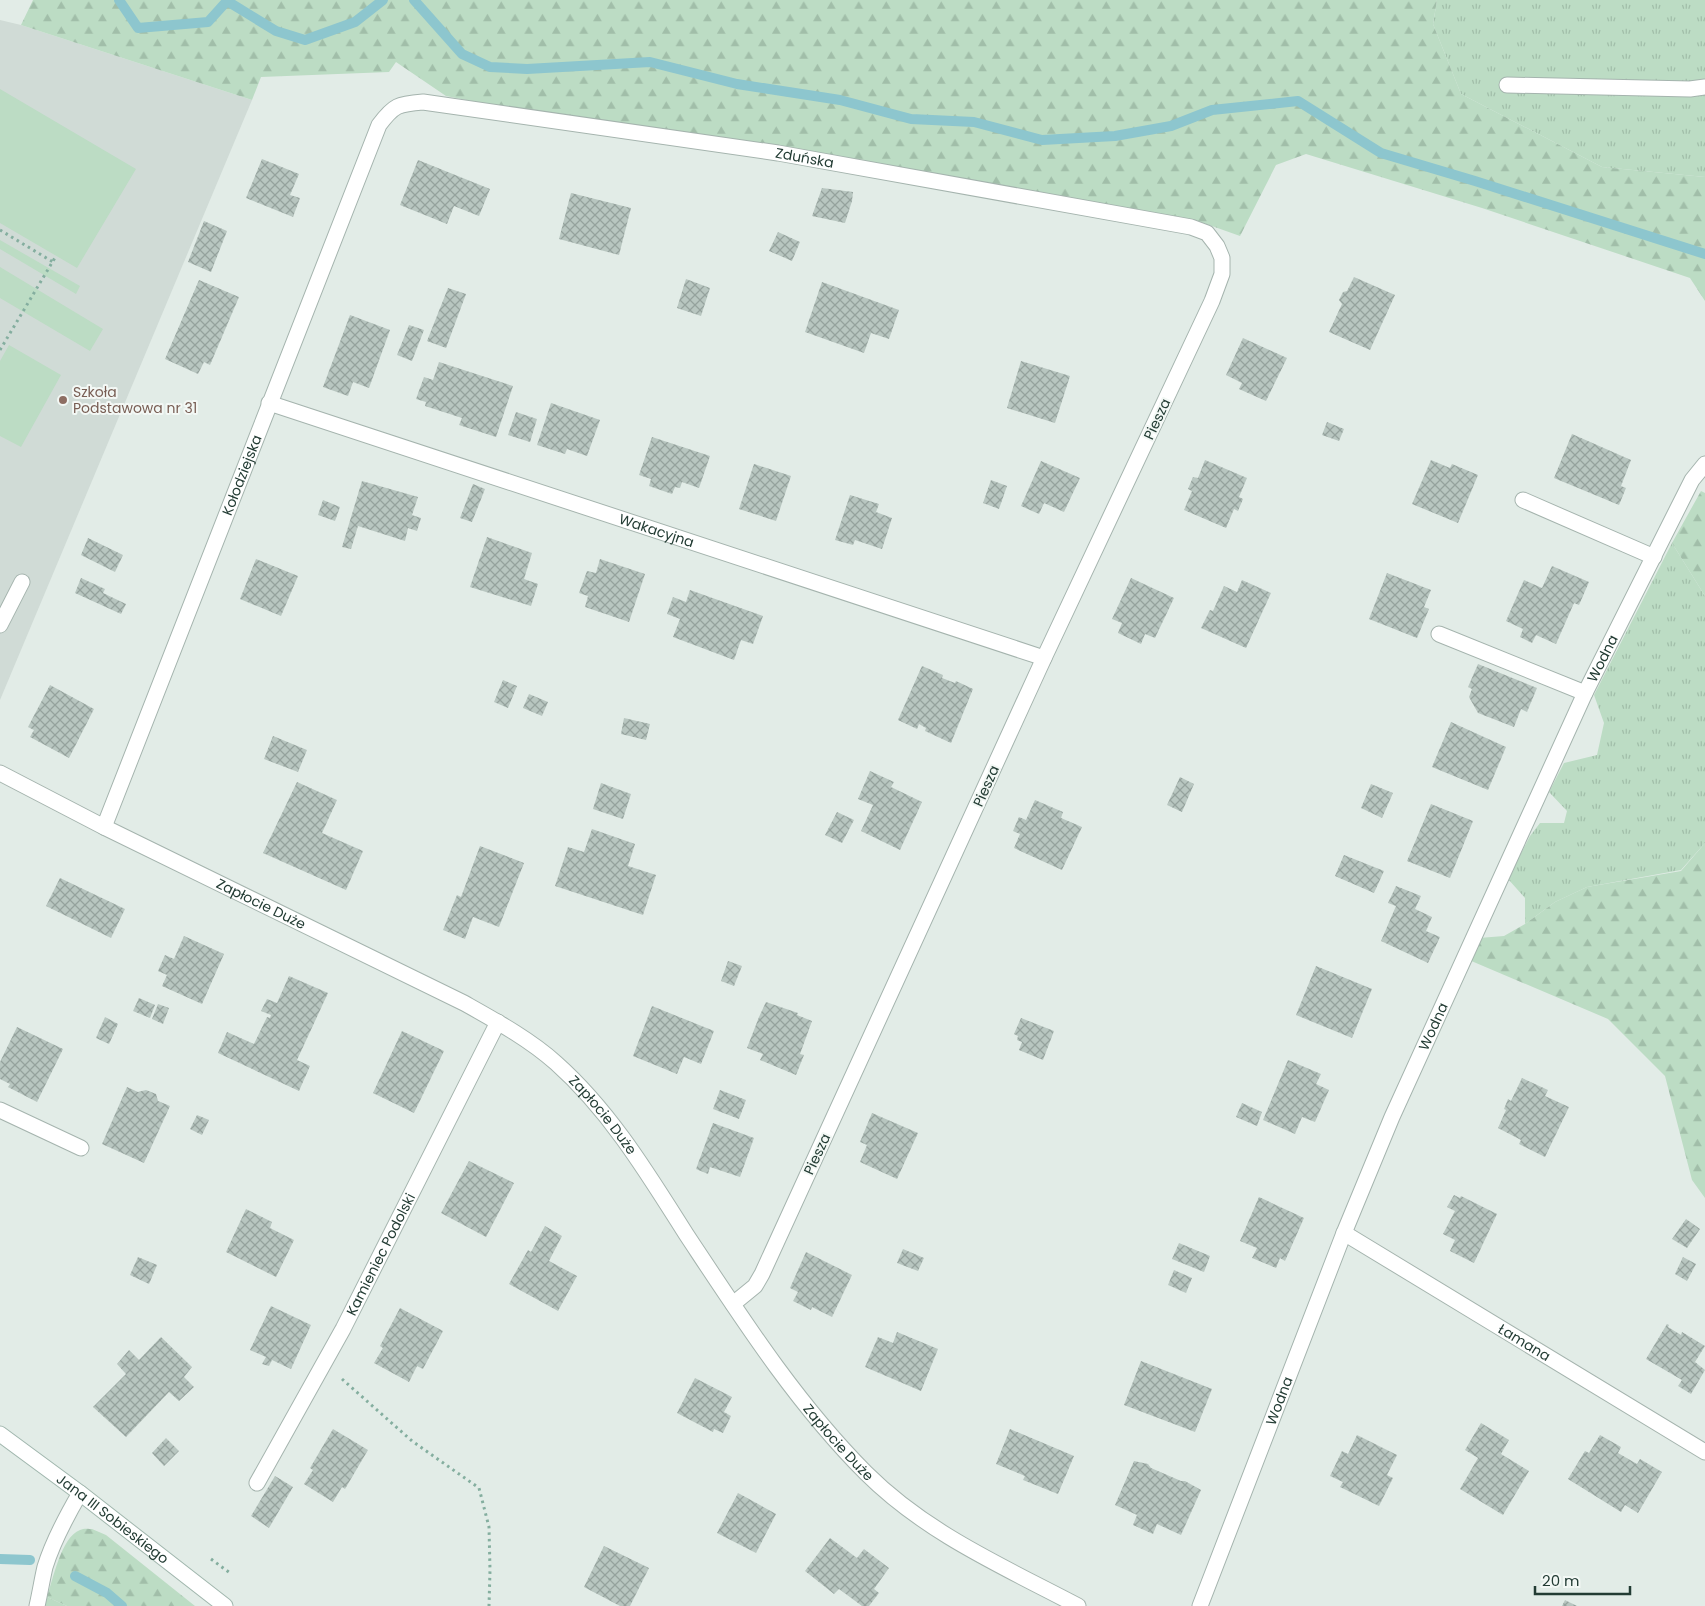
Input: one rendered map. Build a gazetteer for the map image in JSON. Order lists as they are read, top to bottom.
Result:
{
  "streets": {
    "street": [
      "Zduńska",
      "Piesza",
      "Kołodziejska",
      "Wakacyjna",
      "Wodna",
      "Zapłocie Duże",
      "Kamieniec Podolski",
      "Łamana",
      "Jana III Sobieskiego"
    ]
  },
  "crossings": [
    ["Zduńska", "Piesza"],
    ["Zduńska", "Kołodziejska"],
    ["Piesza", "Wakacyjna"],
    ["Piesza", "Zapłocie Duże"],
    ["Kołodziejska", "Wakacyjna"],
    ["Kołodziejska", "Zapłocie Duże"],
    ["Wodna", "Łamana"],
    ["Zapłocie Duże", "Kamieniec Podolski"]
  ],
  "places": ["Szkoła Podstawowa nr 31"],
  "scale_bar": "20 m"
}
